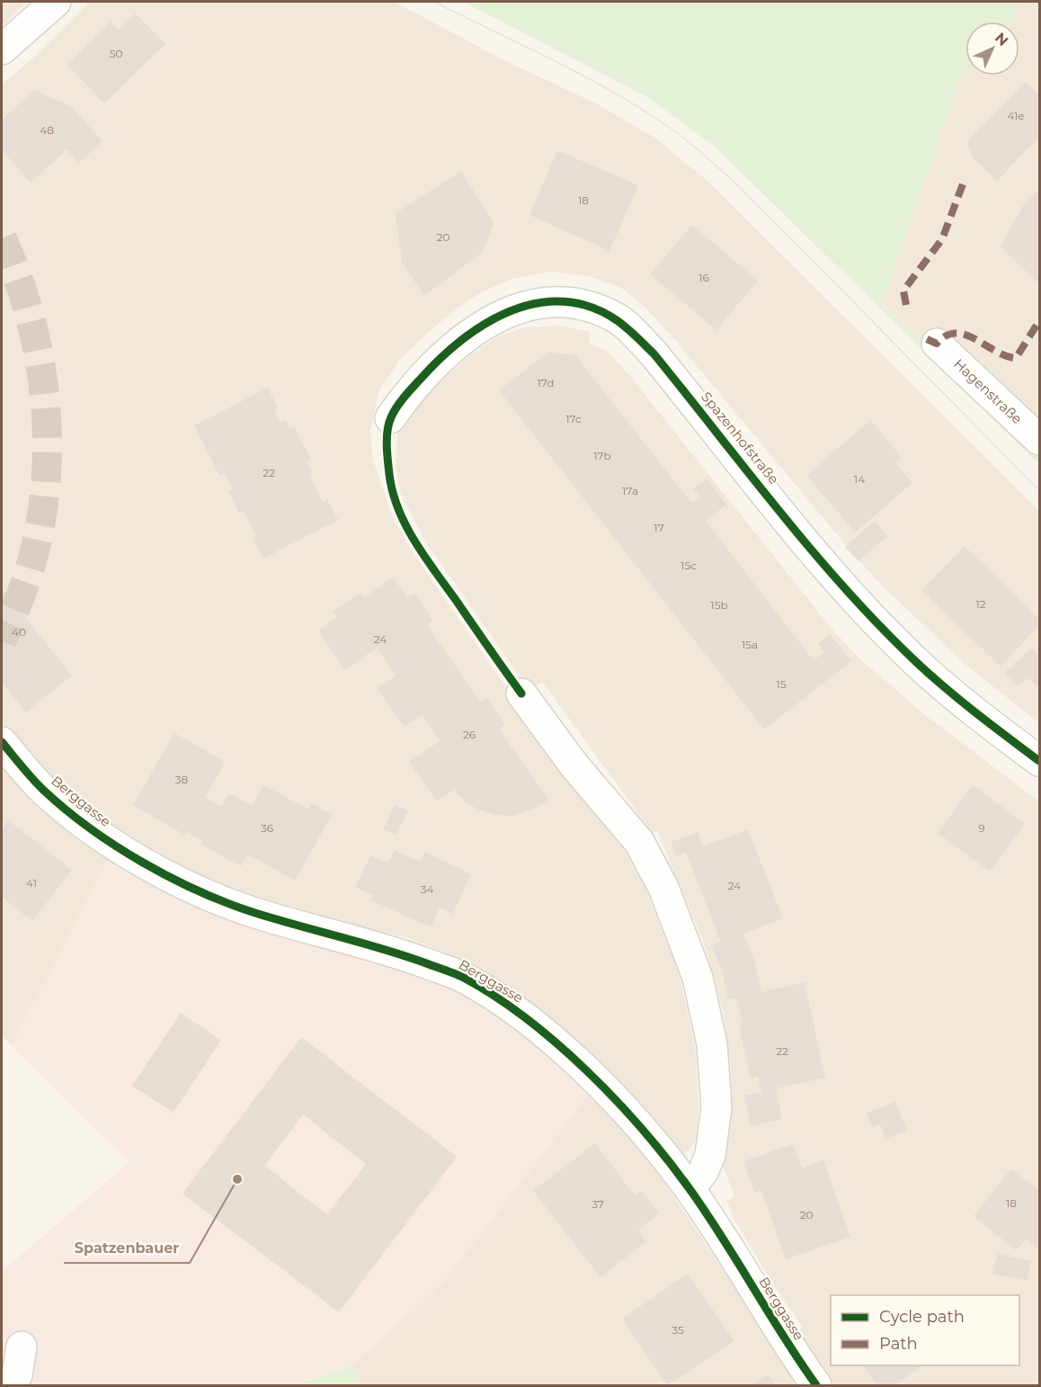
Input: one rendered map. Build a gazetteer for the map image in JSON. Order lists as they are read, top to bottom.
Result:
{
  "streets": {
    "street": ["Hagenstraße", "Spazenhofstraße", "Berggasse"]
  },
  "places": ["Spatzenbauer"],
  "house_numbers": [
    "50",
    "41e",
    "48",
    "18",
    "20",
    "16",
    "17d",
    "17c",
    "17b",
    "22",
    "14",
    "17a",
    "17",
    "15c",
    "12",
    "15b",
    "40",
    "24",
    "15a",
    "15",
    "26",
    "38",
    "36",
    "9",
    "41",
    "24",
    "34",
    "22",
    "18",
    "37",
    "20",
    "35"
  ],
  "legend": ["Cycle path", "Path"],
  "north": "top right"
}
